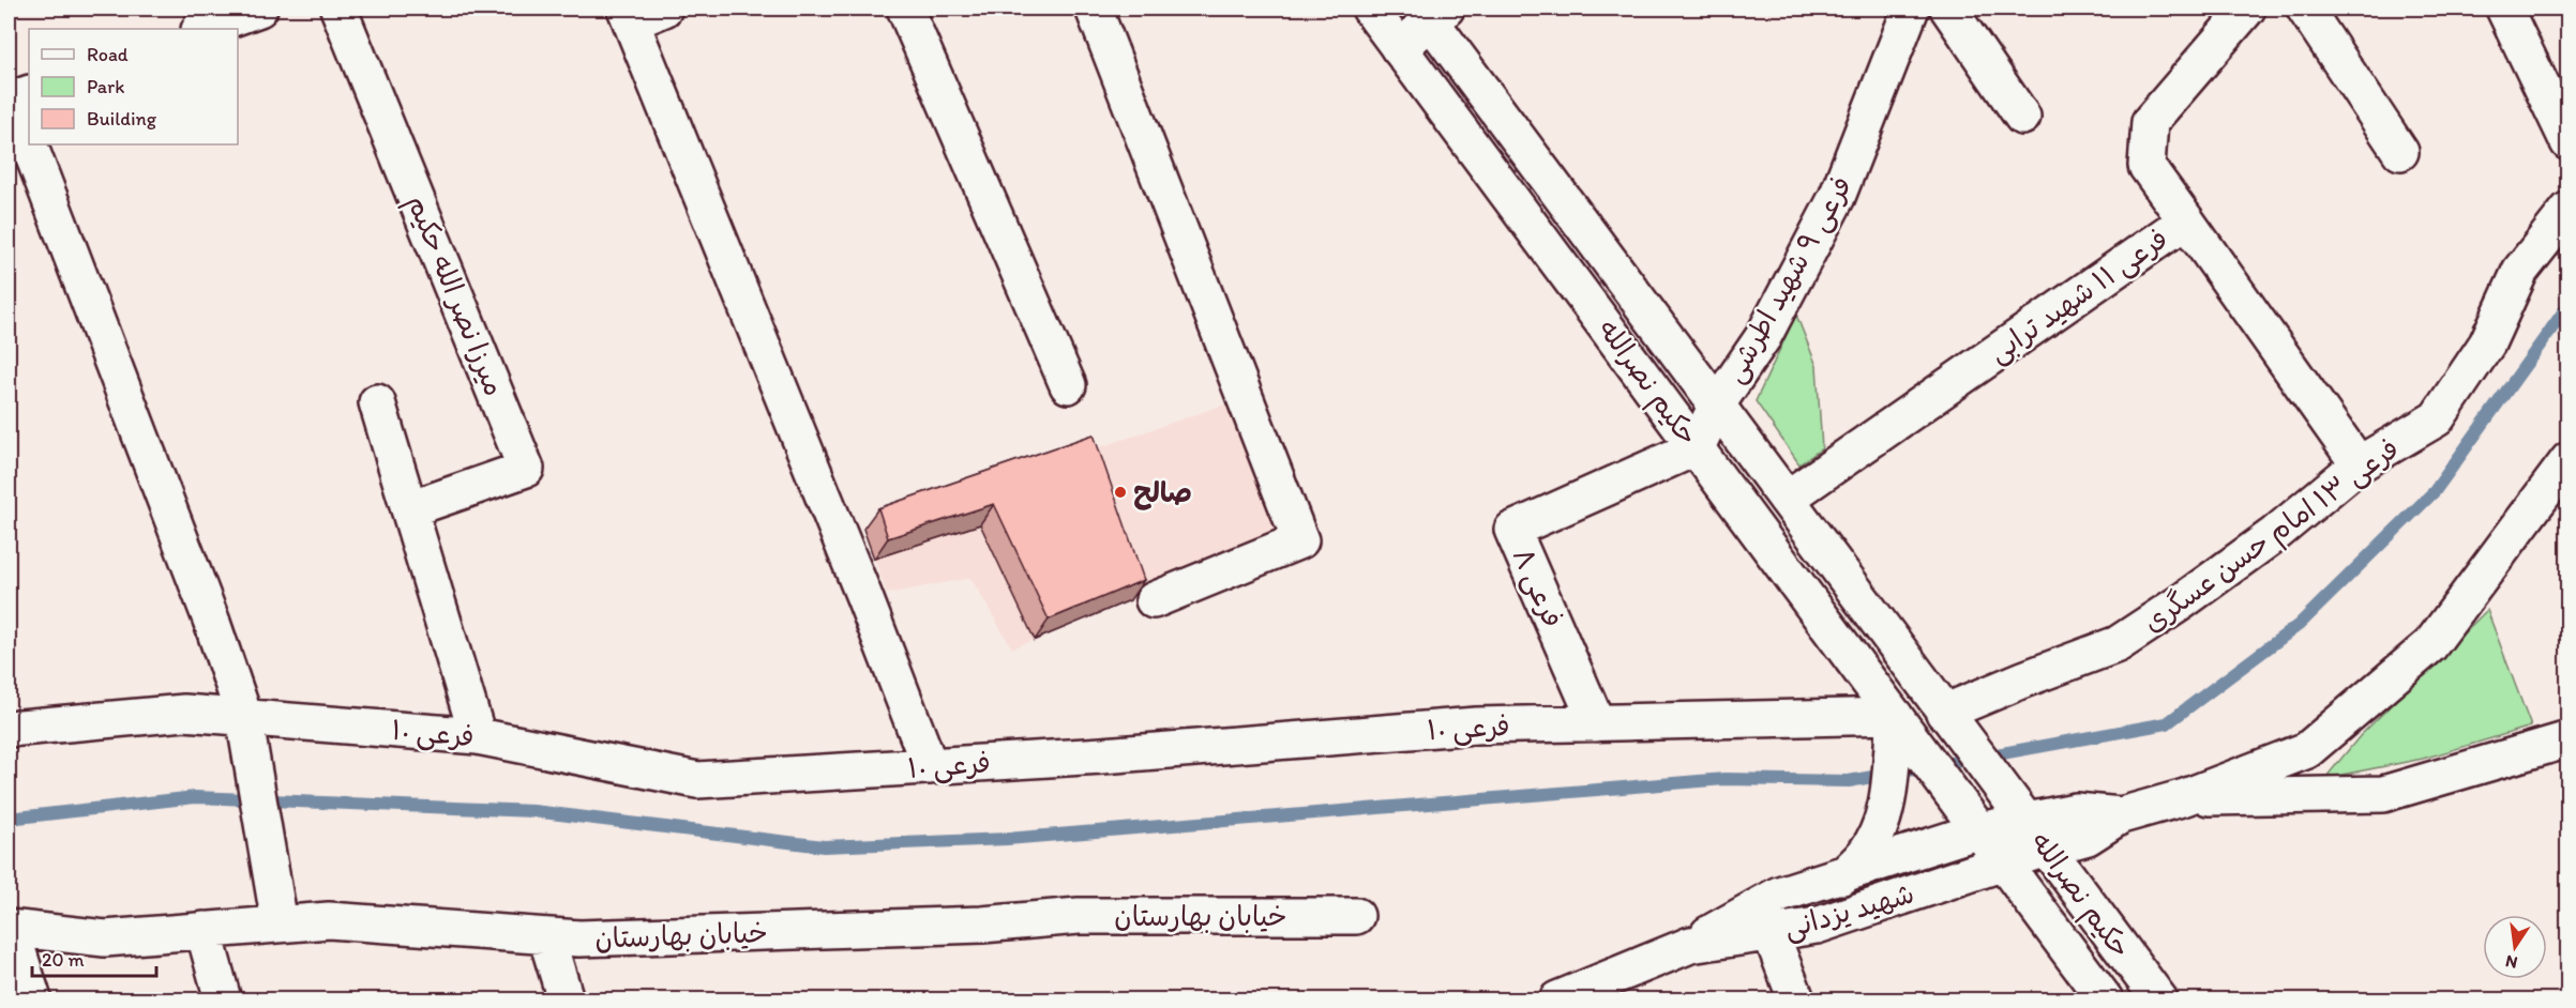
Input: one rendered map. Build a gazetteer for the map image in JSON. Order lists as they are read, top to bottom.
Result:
{
  "streets": {
    "street": [
      "فرعی ۹ شهید اطرشی",
      "میرزا نصر الله حکیم",
      "فرعی ۱۱ شهید ترابی",
      "حکیم نصرالله",
      "فرعی ۱۳ امام حسن عسگری",
      "فرعی ۸",
      "فرعی ۱۰",
      "شهید یزدانی",
      "خیابان بهارستان"
    ]
  },
  "crossings": [
    ["فرعی ۹ شهید اطرشی", "حکیم نصرالله"],
    ["فرعی ۹ شهید اطرشی", "فرعی ۸"],
    ["فرعی ۱۱ شهید ترابی", "حکیم نصرالله"],
    ["حکیم نصرالله", "فرعی ۱۳ امام حسن عسگری"],
    ["حکیم نصرالله", "فرعی ۸"],
    ["حکیم نصرالله", "فرعی ۱۰"],
    ["حکیم نصرالله", "شهید یزدانی"],
    ["فرعی ۸", "فرعی ۱۰"]
  ],
  "places": ["صالح"],
  "legend": ["Road", "Park", "Building"],
  "scale_bar": "20 m",
  "north": "bottom"
}
